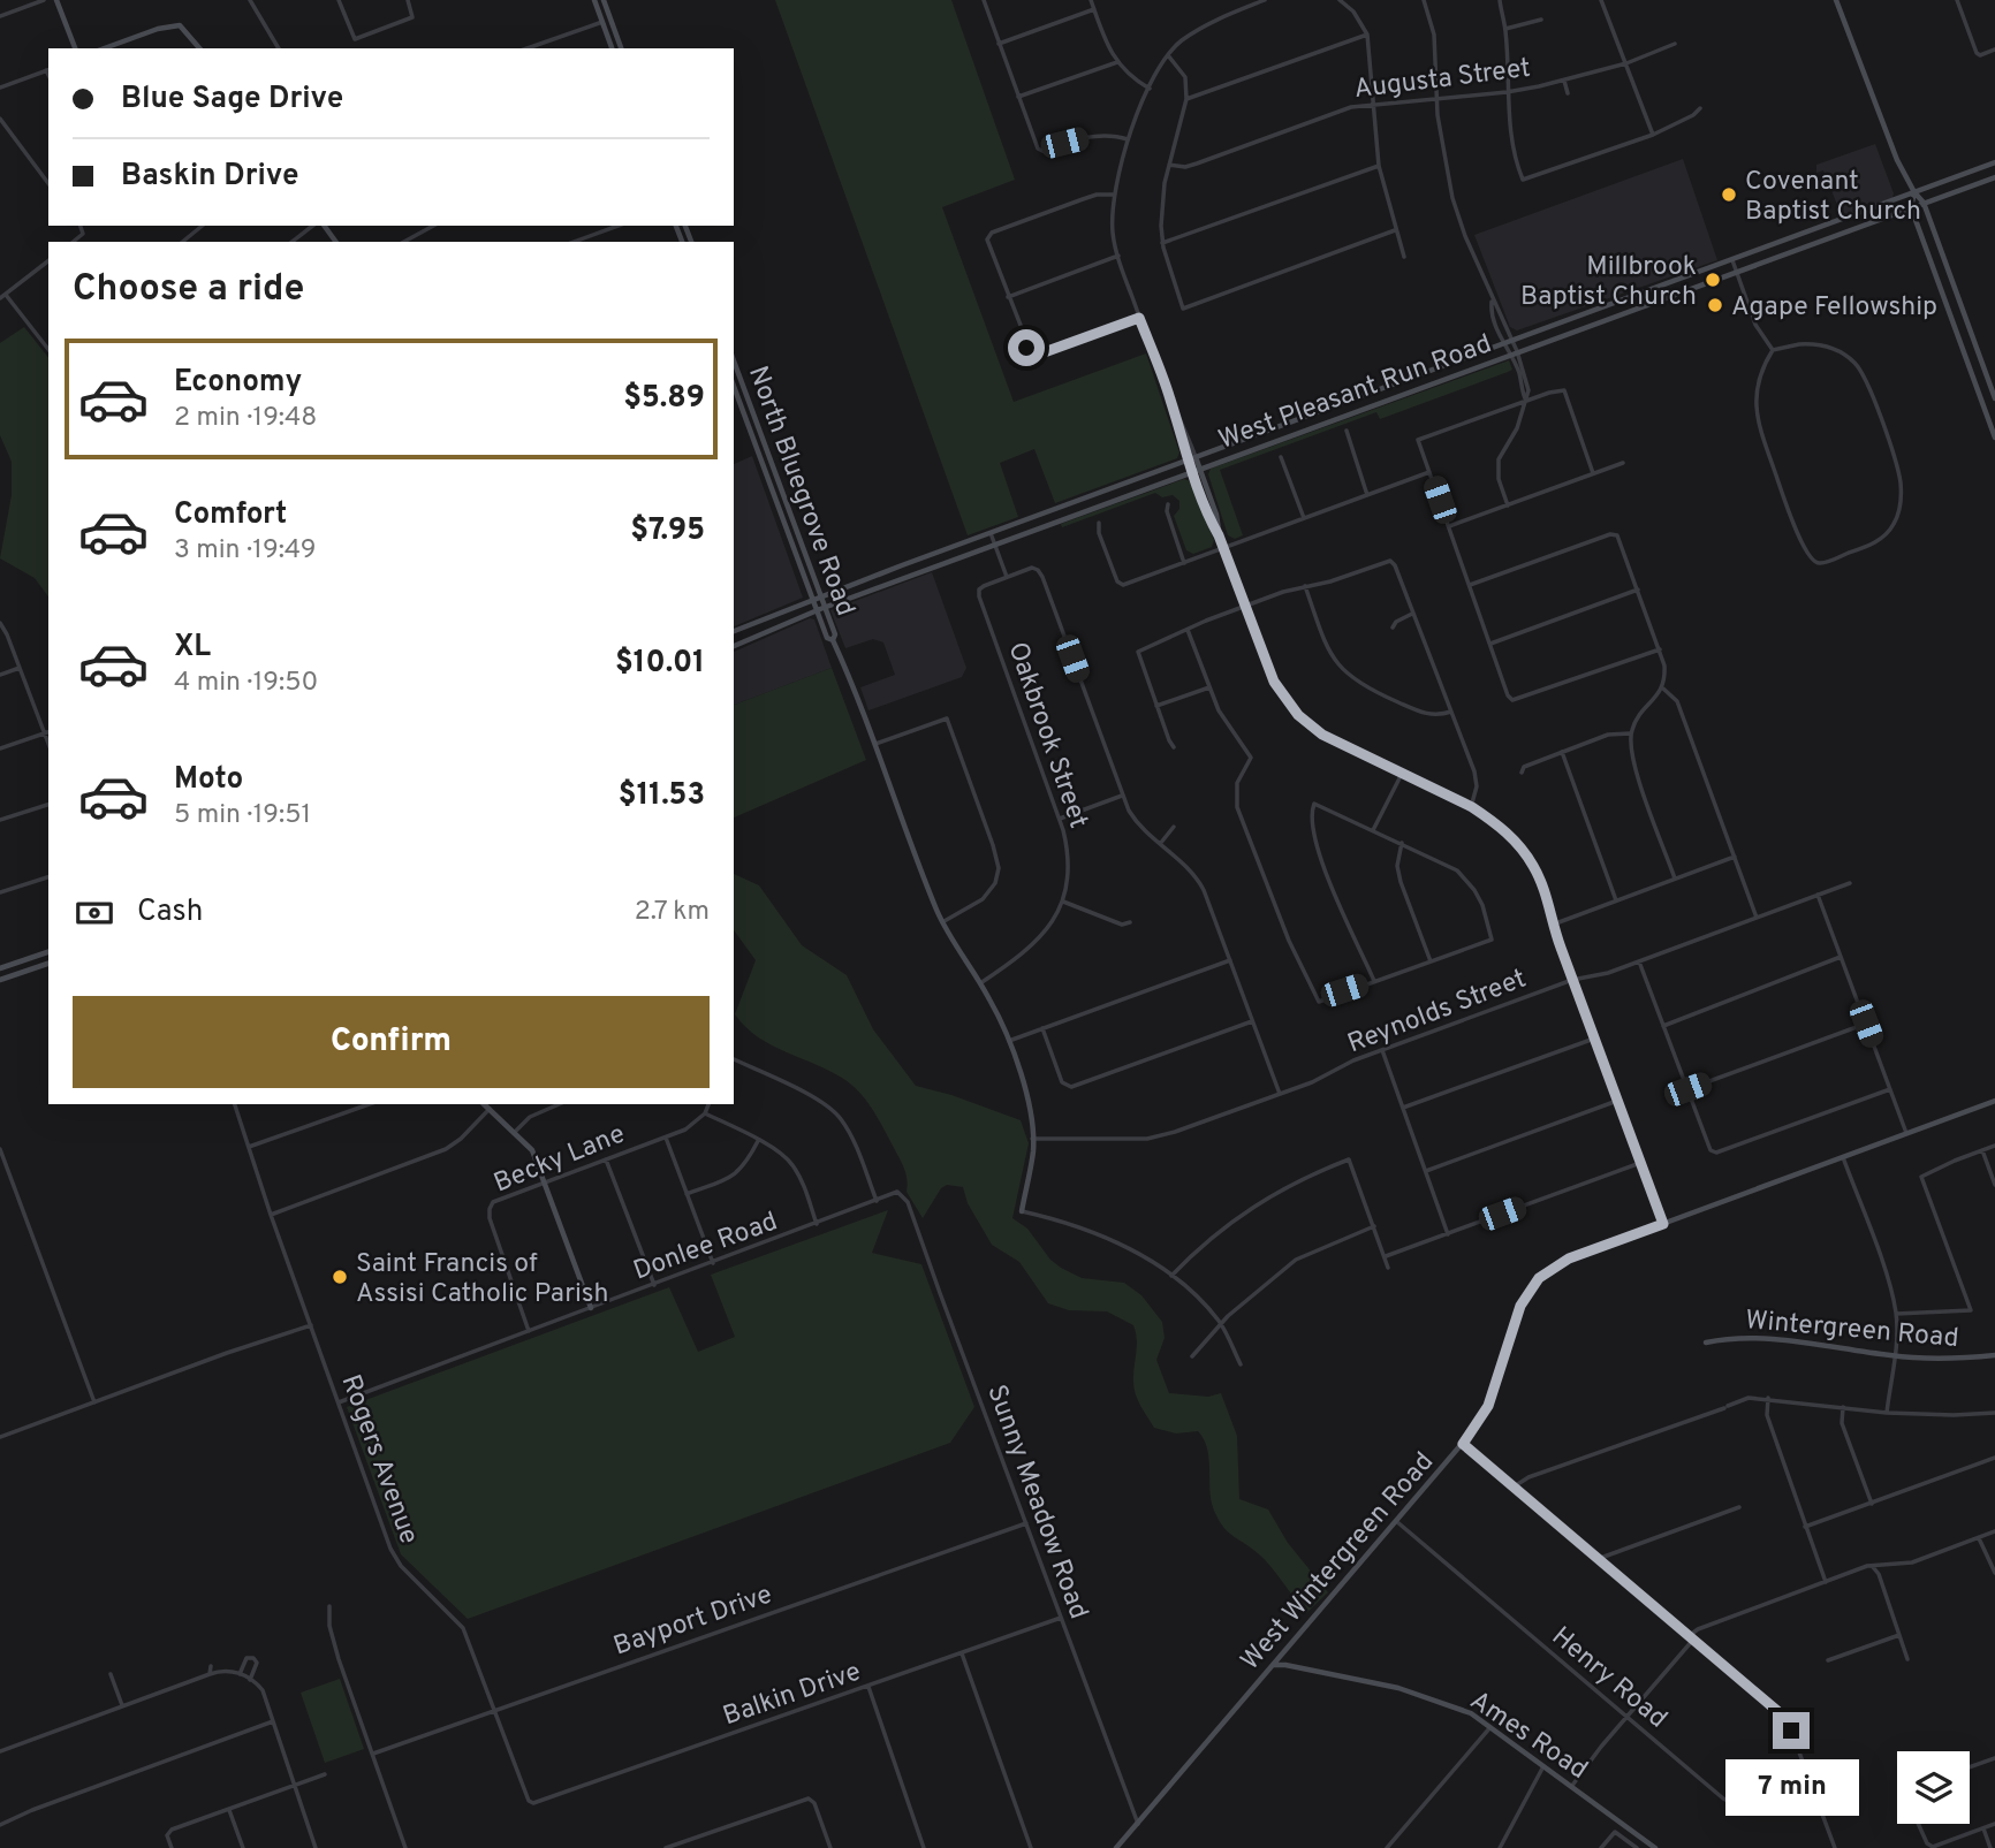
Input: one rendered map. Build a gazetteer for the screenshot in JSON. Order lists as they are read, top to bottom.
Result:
{
  "streets": {
    "main road": [
      "West Pleasant Run Road",
      "North Bluegrove Road",
      "Wintergreen Road",
      "West Wintergreen Road",
      "Ames Road"
    ],
    "street": [
      "Augusta Street",
      "Oakbrook Street",
      "Reynolds Street",
      "Becky Lane",
      "Donlee Road",
      "Rogers Avenue",
      "Sunny Meadow Road",
      "Bayport Drive",
      "Henry Road",
      "Balkin Drive"
    ]
  },
  "crossings": [
    ["West Pleasant Run Road", "North Bluegrove Road"],
    ["North Bluegrove Road", "Oakbrook Street"],
    ["North Bluegrove Road", "Reynolds Street"],
    ["Becky Lane", "Donlee Road"],
    ["Donlee Road", "Rogers Avenue"],
    ["Donlee Road", "Sunny Meadow Road"],
    ["Rogers Avenue", "Bayport Drive"],
    ["Rogers Avenue", "Balkin Drive"],
    ["Sunny Meadow Road", "West Wintergreen Road"],
    ["Sunny Meadow Road", "Bayport Drive"],
    ["Sunny Meadow Road", "Balkin Drive"],
    ["West Wintergreen Road", "Henry Road"],
    ["West Wintergreen Road", "Ames Road"]
  ],
  "places": [
    "Covenant Baptist Church",
    "Millbrook Baptist Church",
    "Agape Fellowship",
    "Saint Francis of Assisi Catholic Parish"
  ],
  "page": {
    "banner": ["Blue Sage Drive", "Baskin Drive"],
    "heading": "Choose a ride",
    "list": [
      {
        "name": "Economy",
        "note": "2 min · 19:48",
        "value": "$5.89"
      },
      {
        "name": "Comfort",
        "note": "3 min · 19:49",
        "value": "$7.95"
      },
      {
        "name": "XL",
        "note": "4 min · 19:50",
        "value": "$10.01"
      },
      {
        "name": "Moto",
        "note": "5 min · 19:51",
        "value": "$11.53"
      }
    ],
    "pay": ["Cash", "2.7 km"],
    "buttons": "Confirm",
    "bubble": "7 min"
  }
}
